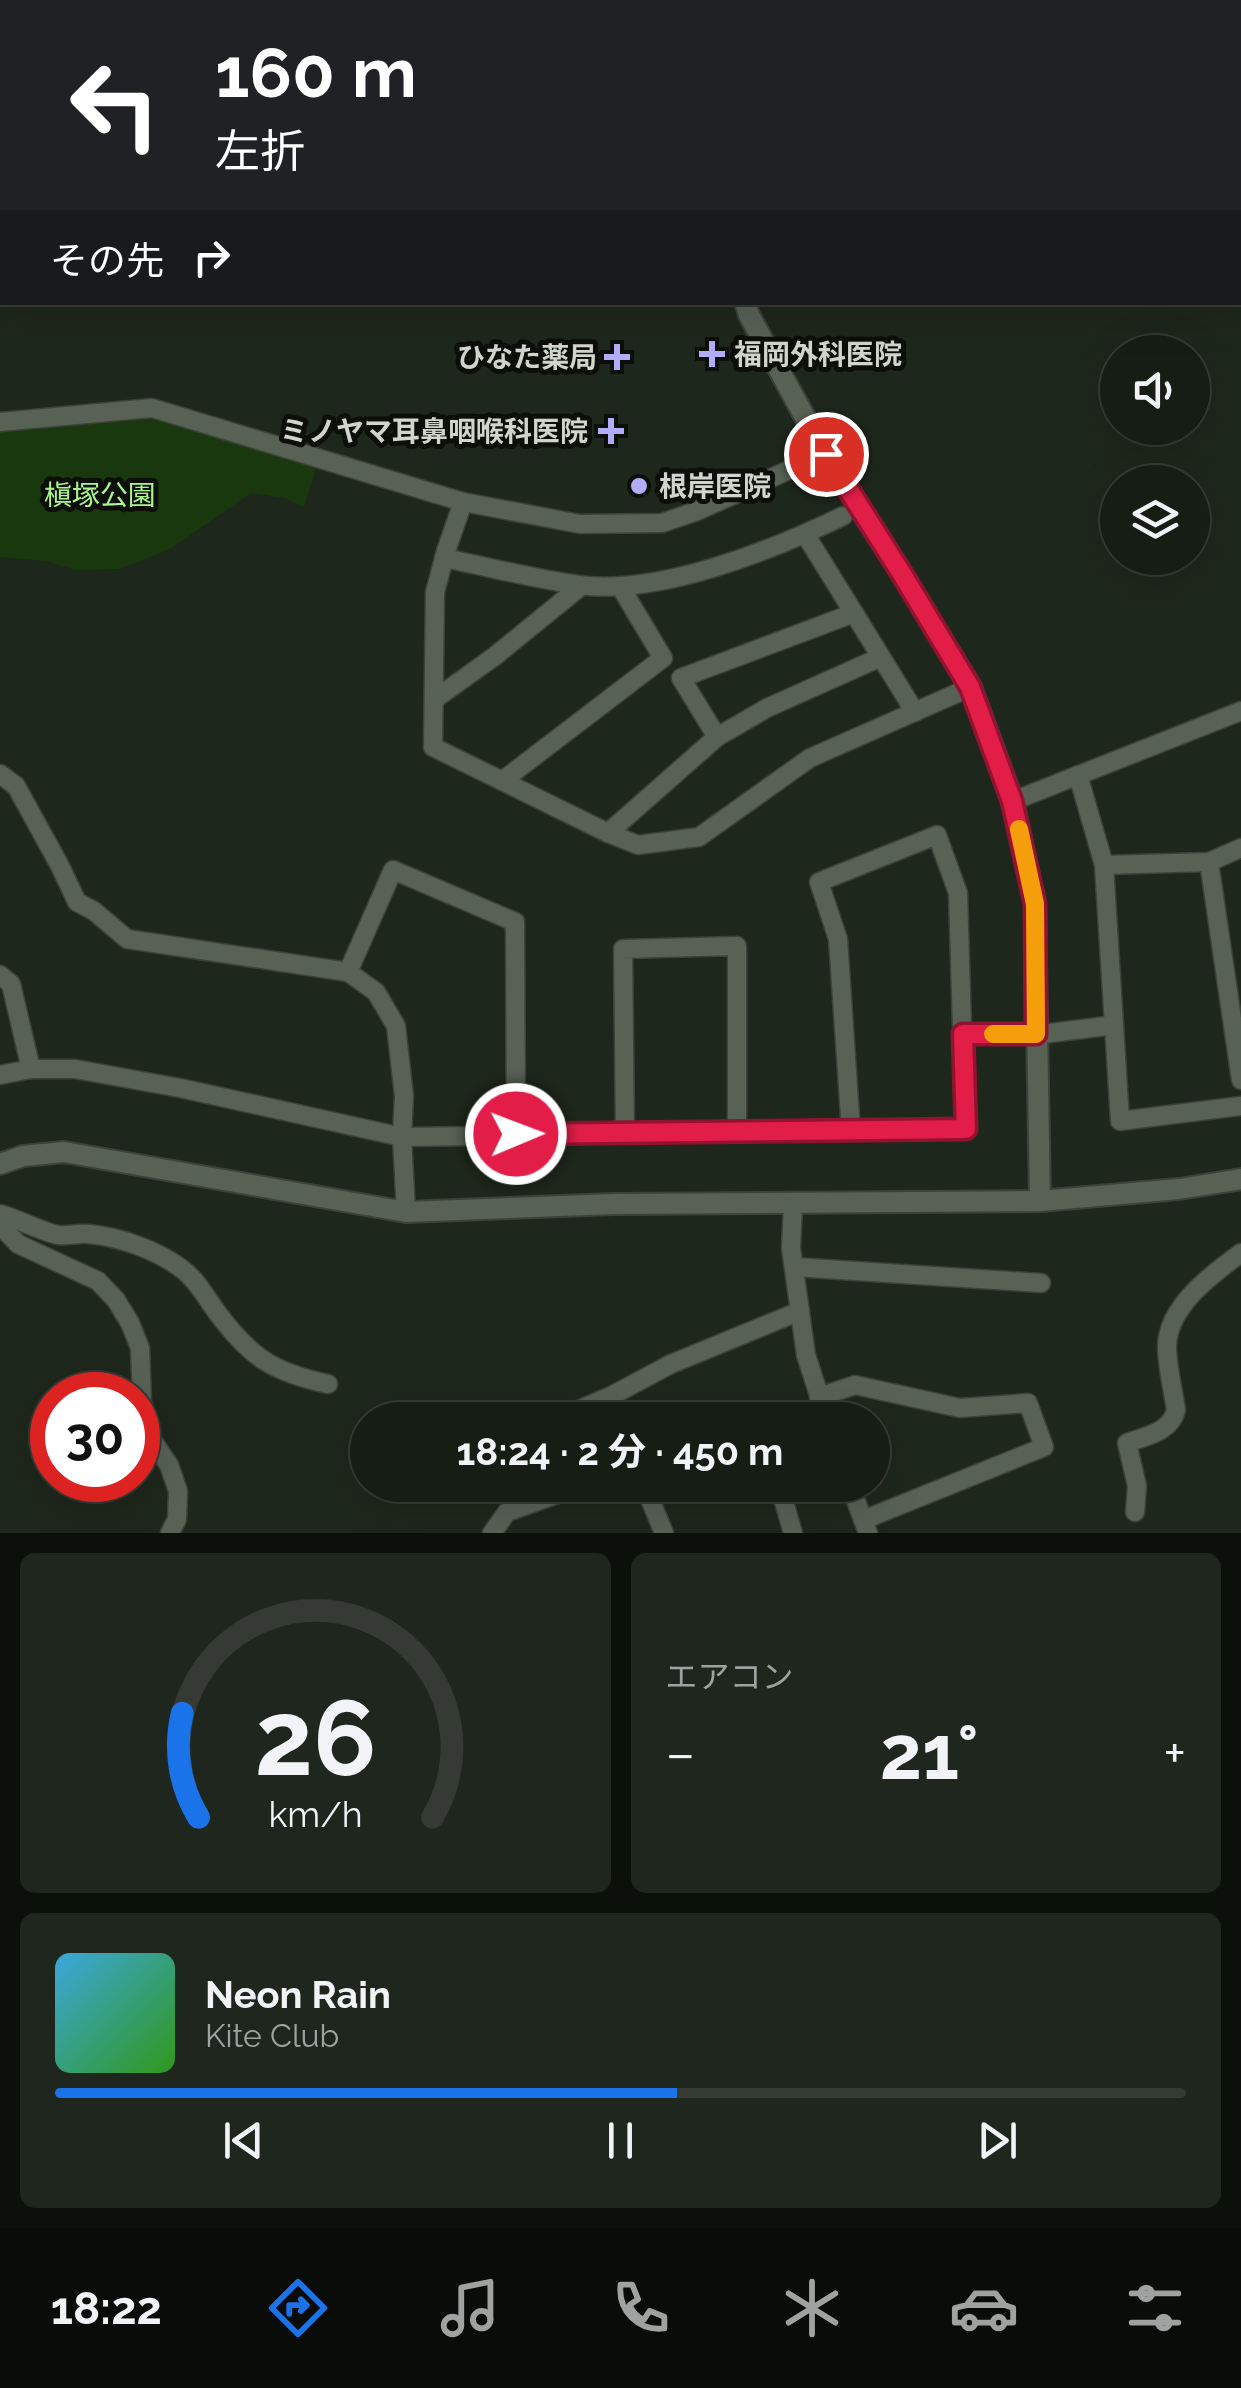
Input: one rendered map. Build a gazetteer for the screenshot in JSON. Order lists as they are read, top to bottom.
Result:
{
  "parks": ["槇塚公園"],
  "places": {
    "health": ["福岡外科医院", "ひなた薬局", "ミノヤマ耳鼻咽喉科医院"],
    "other": ["根岸医院"]
  },
  "page": {
    "turn": ["160 m", "左折"],
    "then": "その先",
    "limit": "30",
    "trip": "18:24 · 2 分 · 450 m",
    "tile": "エアコン",
    "heat": ["−", "21°", "+"],
    "song": ["Neon Rain", "Kite Club"],
    "tabs": "18:22",
    "gauge": ["26", "km/h"]
  }
}
